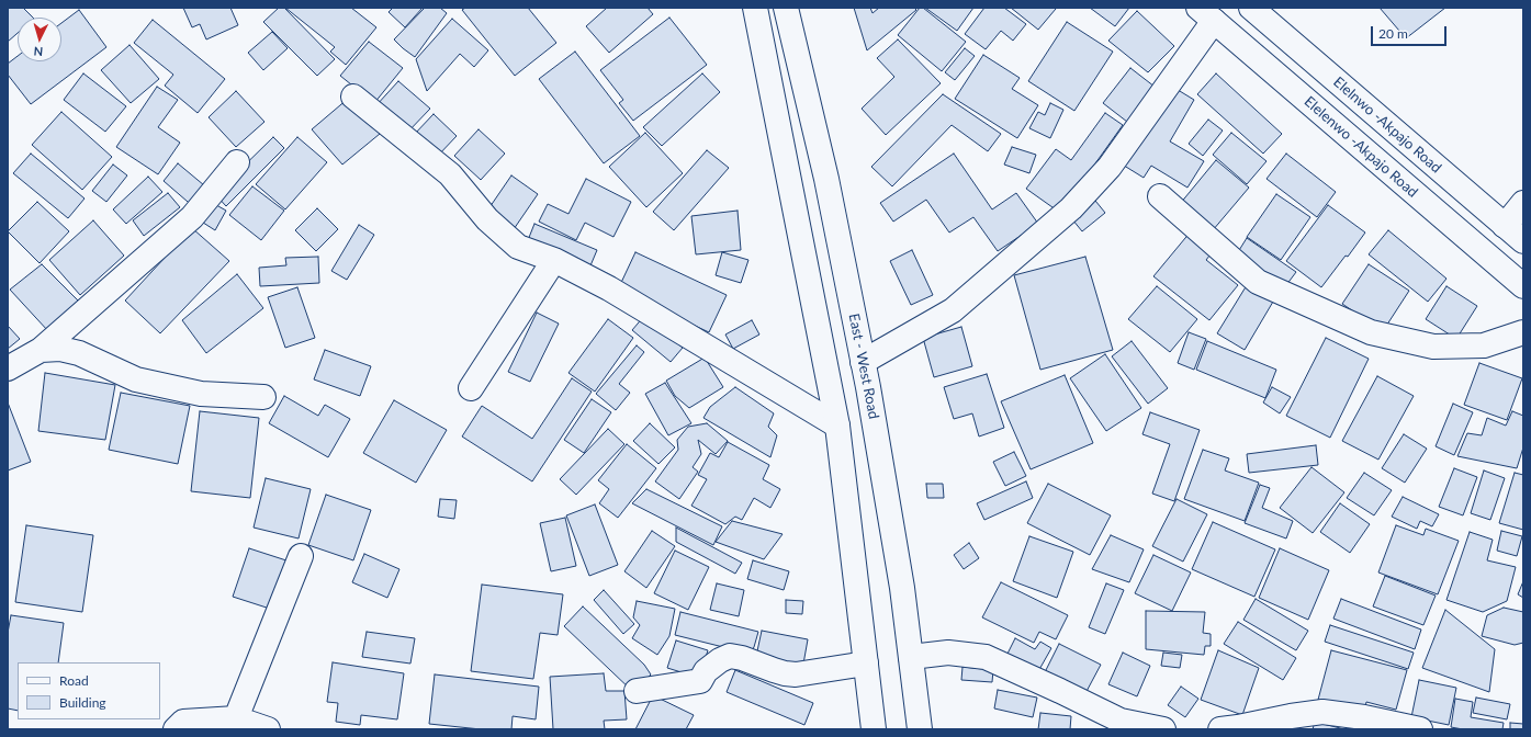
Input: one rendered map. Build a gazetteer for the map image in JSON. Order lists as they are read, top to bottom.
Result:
{
  "streets": {
    "street": ["Elelnwo -Akpajo Road", "Elelenwo -Akpajo Road", "East - West Road"]
  },
  "legend": ["Road", "Building"],
  "scale_bar": "20 m",
  "north": "bottom"
}
